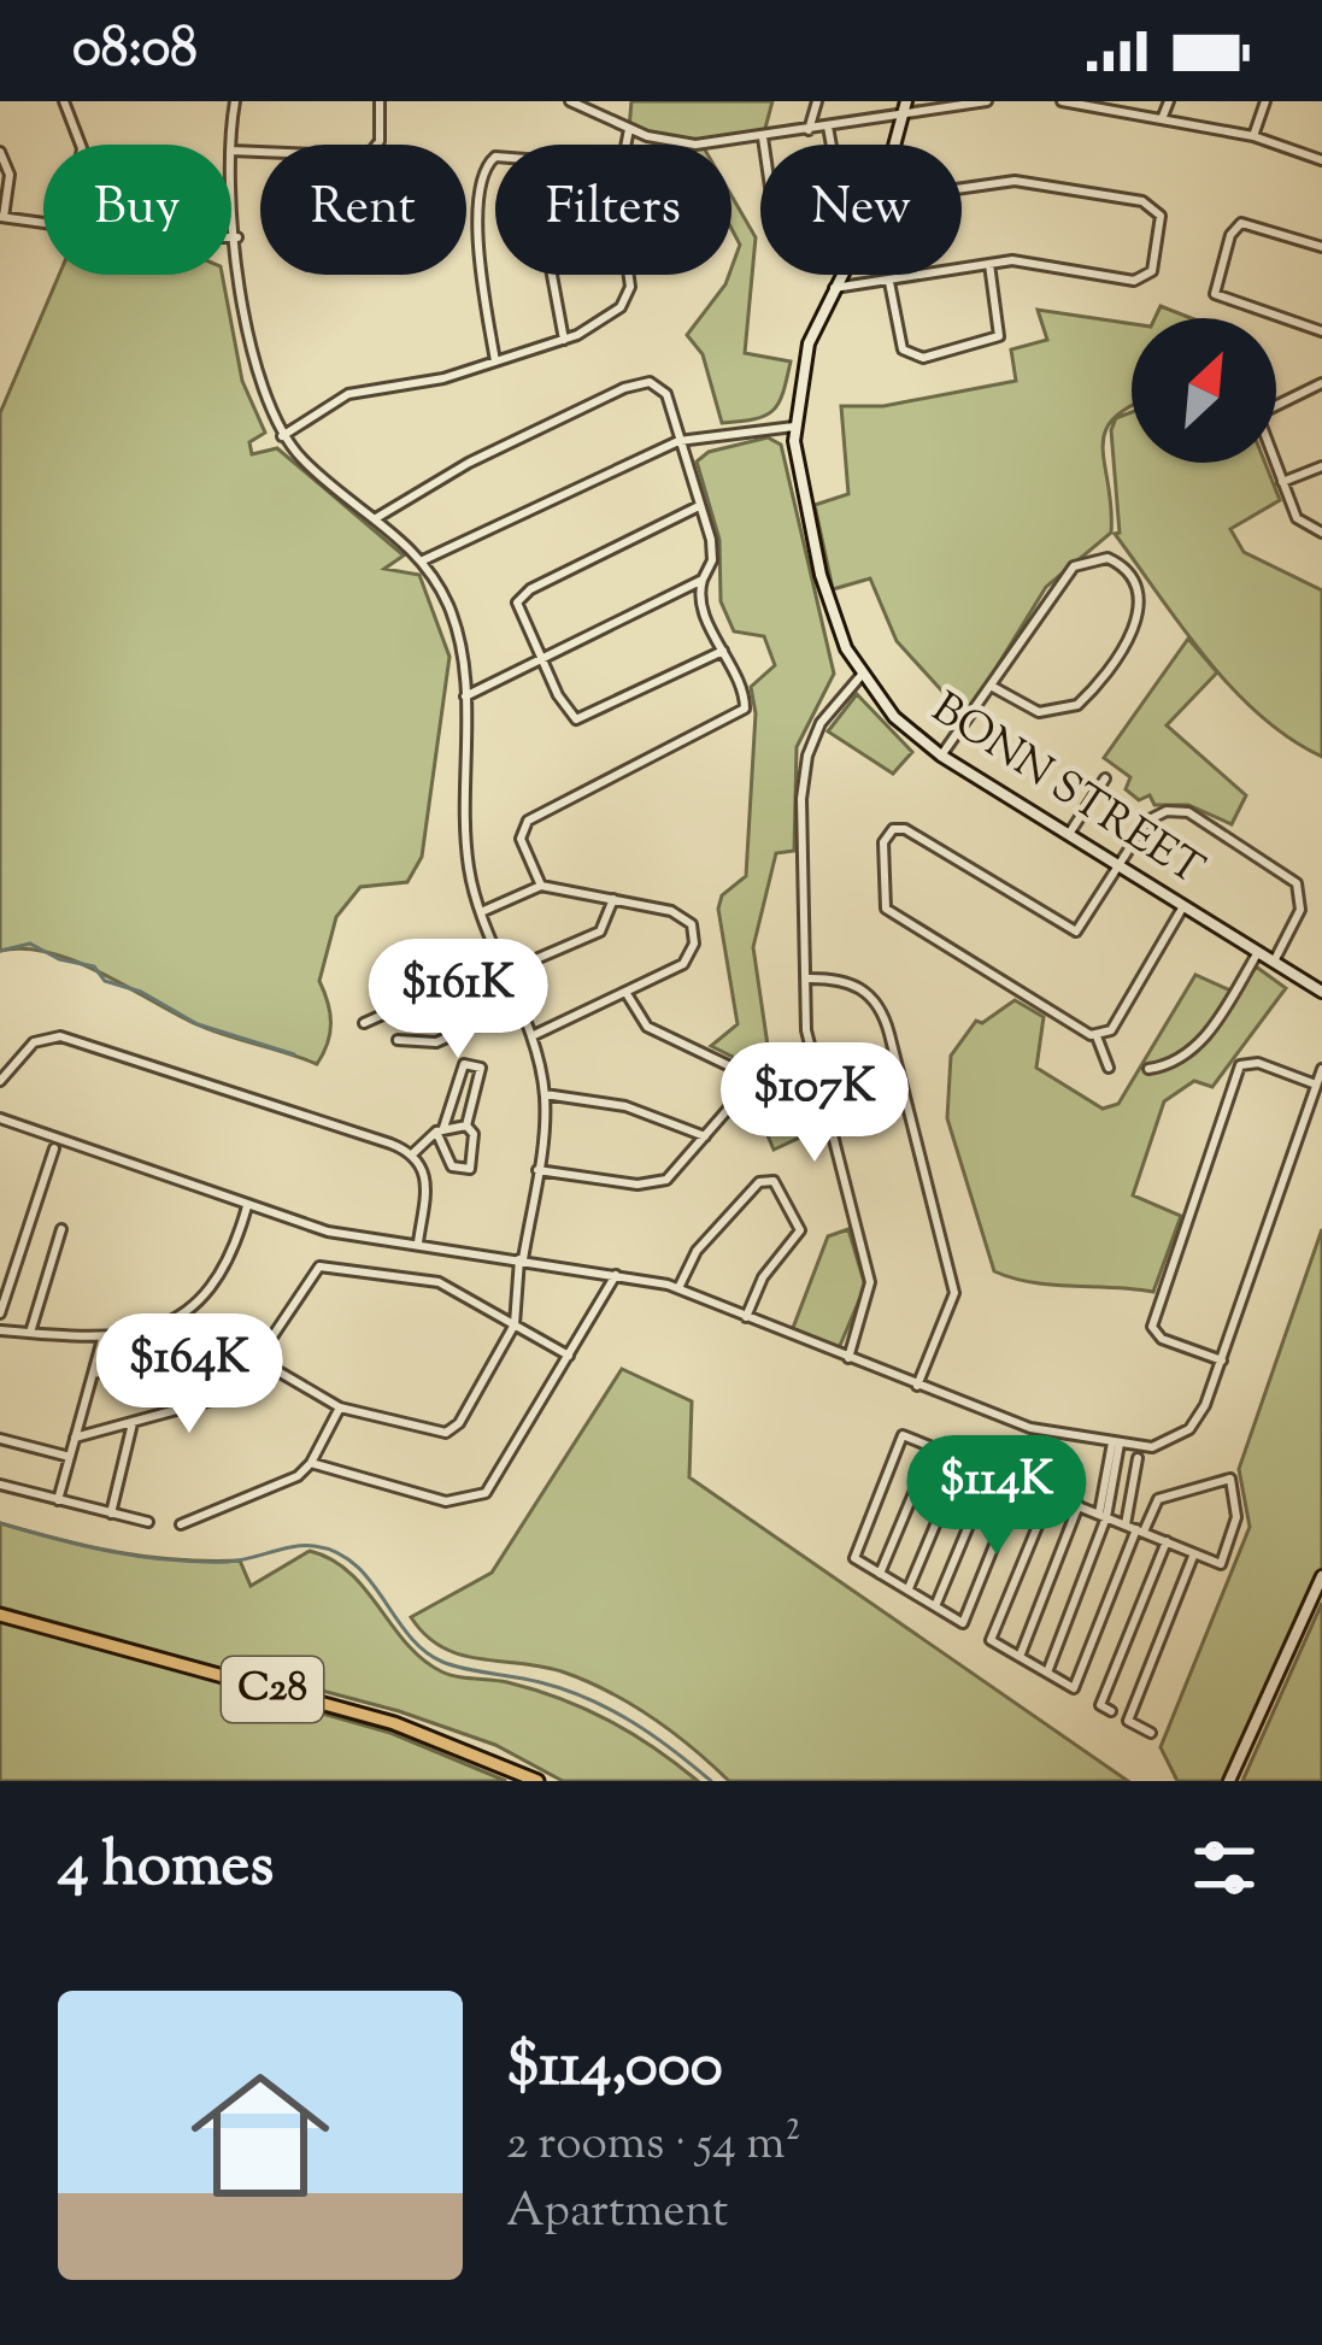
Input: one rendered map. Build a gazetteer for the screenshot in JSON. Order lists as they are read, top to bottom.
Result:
{
  "streets": {
    "main road": ["C28"],
    "street": ["BONN STREET"]
  },
  "north": "top right",
  "page": {
    "status": "08:08",
    "chip": [
      "Buy",
      "Rent",
      "Filters",
      "New"
    ],
    "price": [
      "$161K",
      "$107K",
      "$164K",
      "$114K"
    ],
    "heading": "4 homes",
    "list": [
      {
        "name": "$114,000",
        "note": "2 rooms · 54 m² · Apartment"
      }
    ]
  }
}
